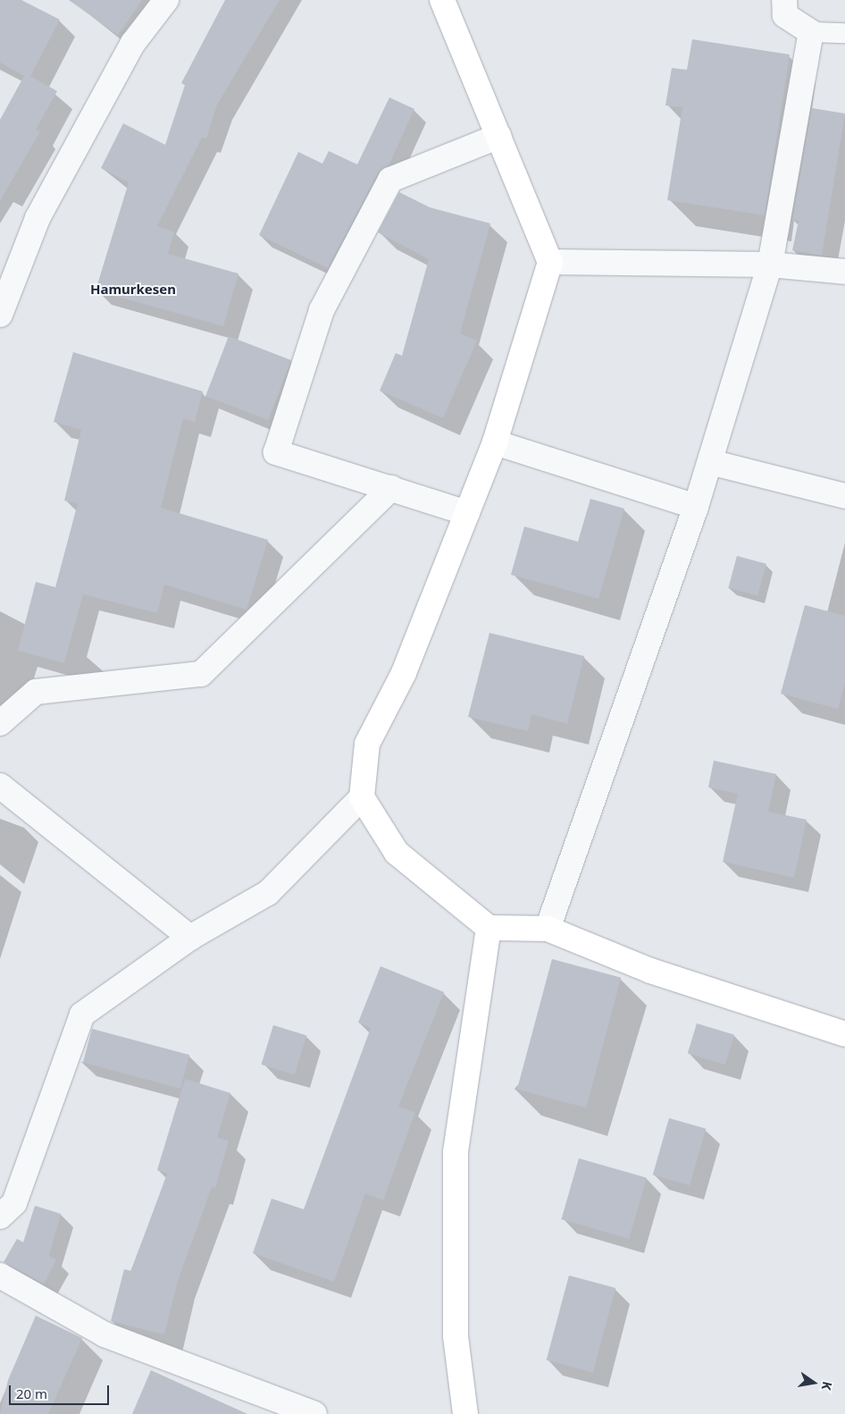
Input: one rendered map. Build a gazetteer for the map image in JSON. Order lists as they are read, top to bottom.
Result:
{
  "districts": ["Hamurkesen"],
  "scale_bar": "20 m",
  "north": "right"
}
